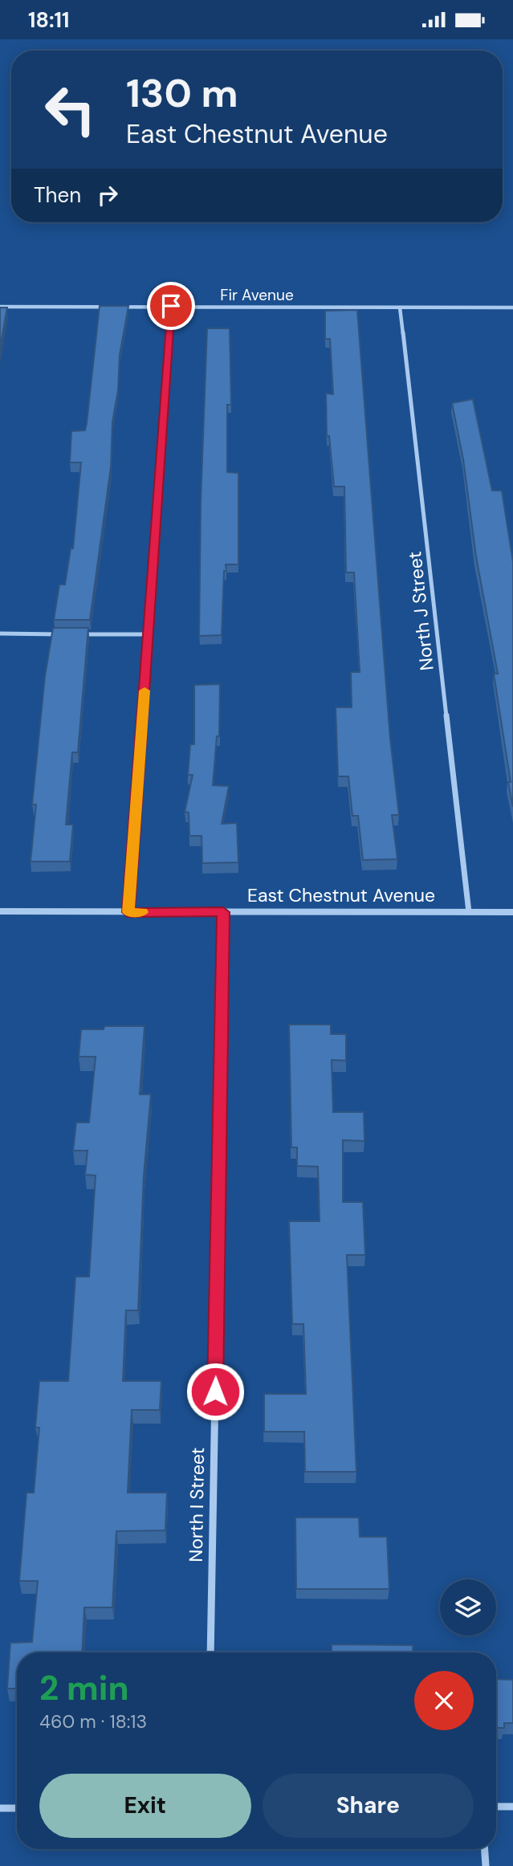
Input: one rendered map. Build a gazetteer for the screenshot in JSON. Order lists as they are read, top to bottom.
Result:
{
  "streets": {
    "street": [
      "Fir Avenue",
      "North J Street",
      "East Chestnut Avenue",
      "North I Street"
    ]
  },
  "crossings": [
    ["Fir Avenue", "North J Street"],
    ["North J Street", "East Chestnut Avenue"],
    ["East Chestnut Avenue", "North I Street"]
  ],
  "page": {
    "status": "18:11",
    "turn": ["130 m", "East Chestnut Avenue"],
    "then": "Then",
    "heading": ["2 min", "460 m · 18:13"],
    "buttons": ["Exit", "Share"]
  }
}
